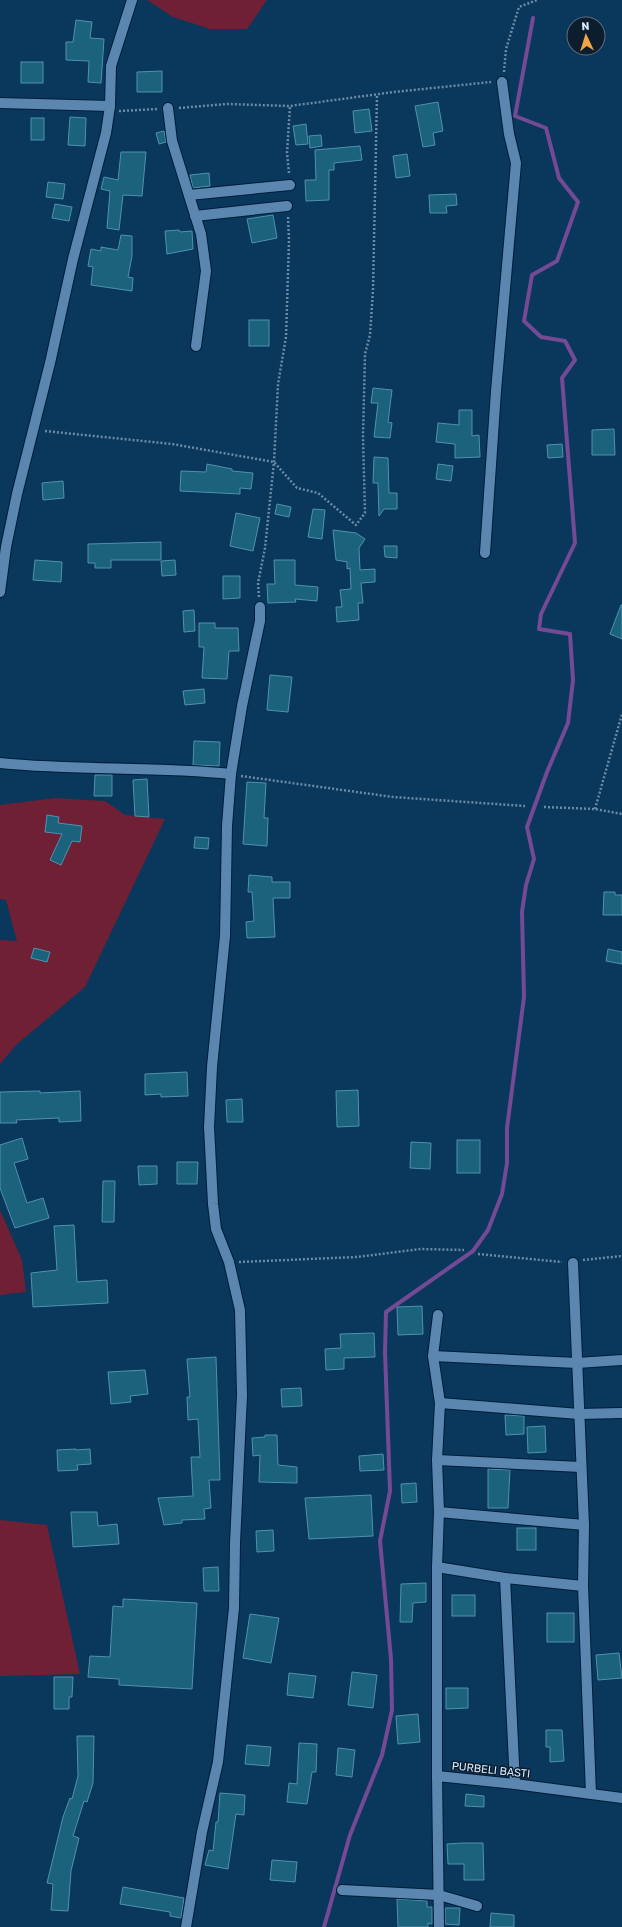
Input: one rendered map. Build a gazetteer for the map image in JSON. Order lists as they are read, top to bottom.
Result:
{
  "streets": {
    "street": ["PURBELI BASTI"]
  },
  "north": "top"
}
